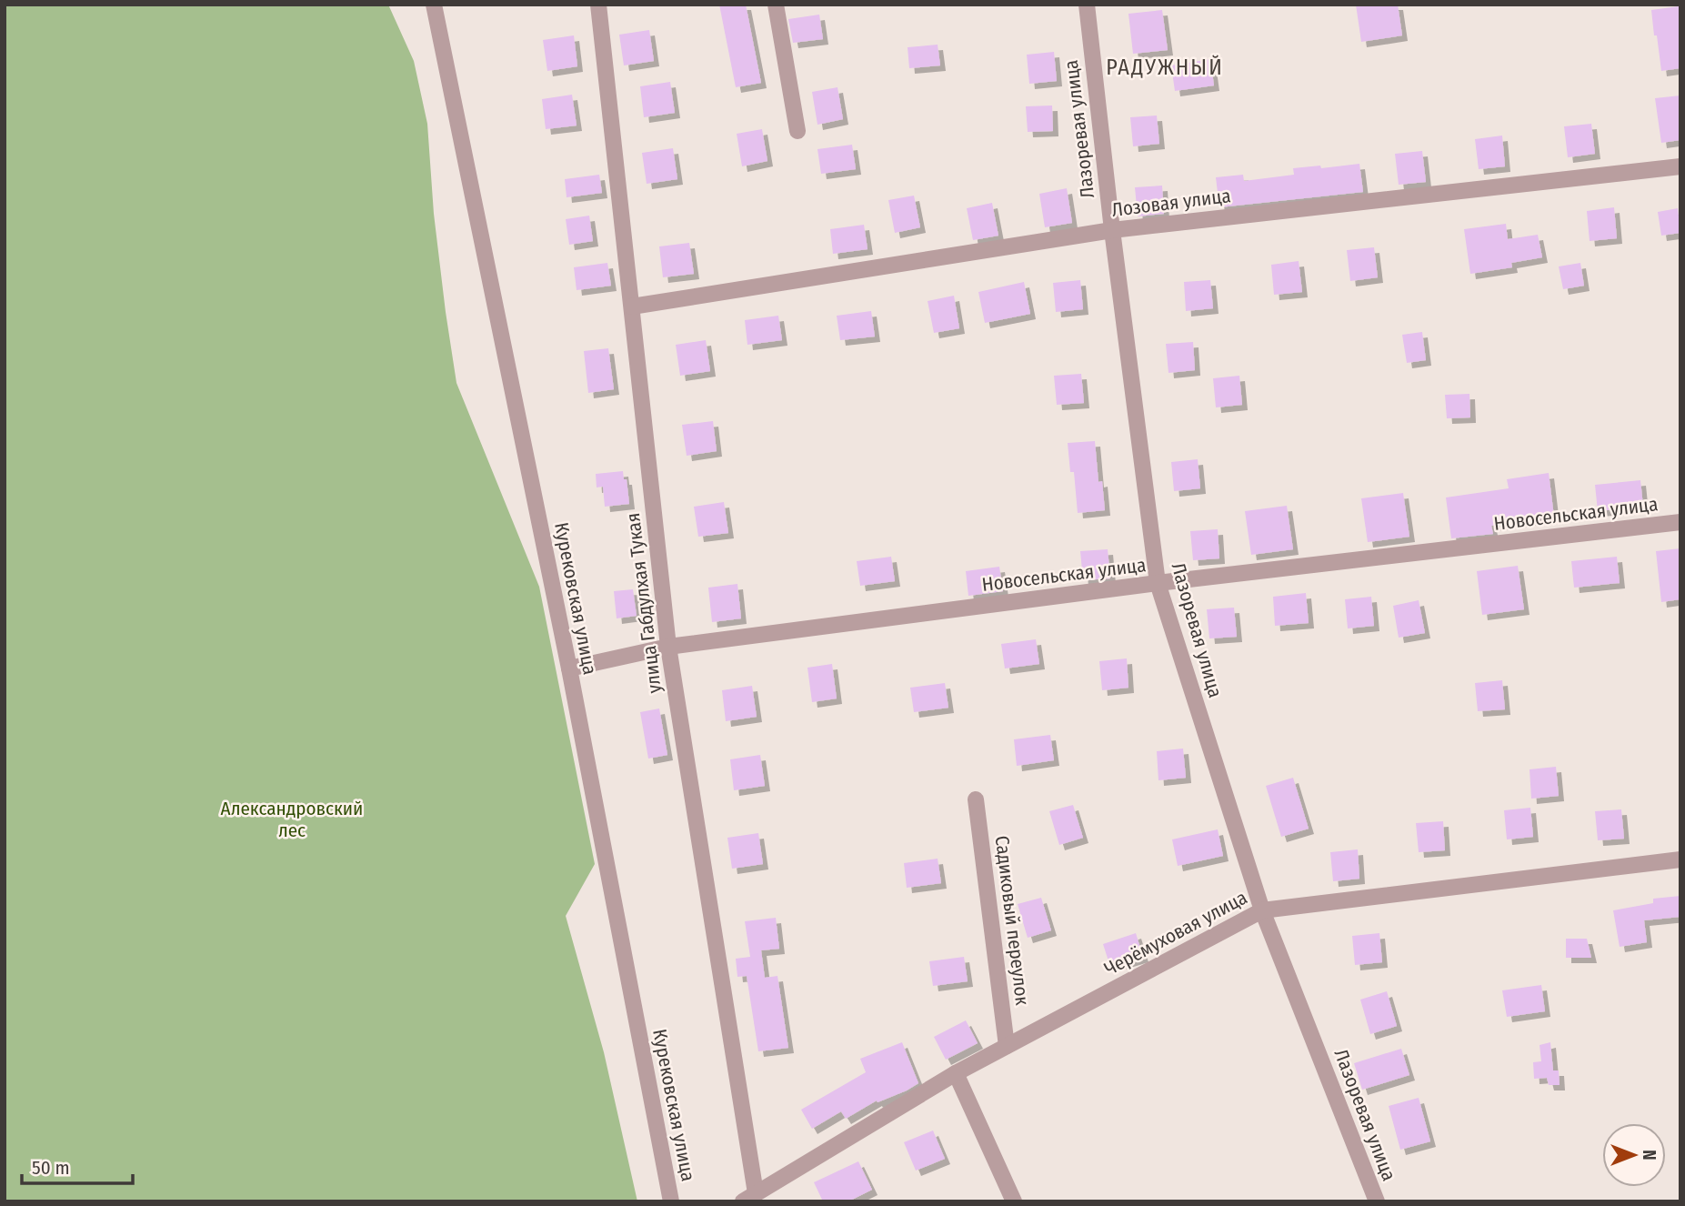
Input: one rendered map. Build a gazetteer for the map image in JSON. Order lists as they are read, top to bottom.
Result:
{
  "streets": {
    "street": [
      "Лазоревая улица",
      "Лозовая улица",
      "Новосельская улица",
      "Курековская улица",
      "улица Габдулхая Тукая",
      "Садиковый переулок",
      "Черёмуховая улица"
    ]
  },
  "crossings": [
    ["Лазоревая улица", "Лозовая улица"],
    ["Лазоревая улица", "Новосельская улица"],
    ["Лазоревая улица", "Черёмуховая улица"],
    ["Лозовая улица", "улица Габдулхая Тукая"],
    ["Новосельская улица", "Курековская улица"],
    ["Новосельская улица", "улица Габдулхая Тукая"],
    ["улица Габдулхая Тукая", "Черёмуховая улица"],
    ["Садиковый переулок", "Черёмуховая улица"]
  ],
  "districts": ["РАДУЖНЫЙ"],
  "parks": ["Александровский лес"],
  "scale_bar": "50 m",
  "north": "right"
}
